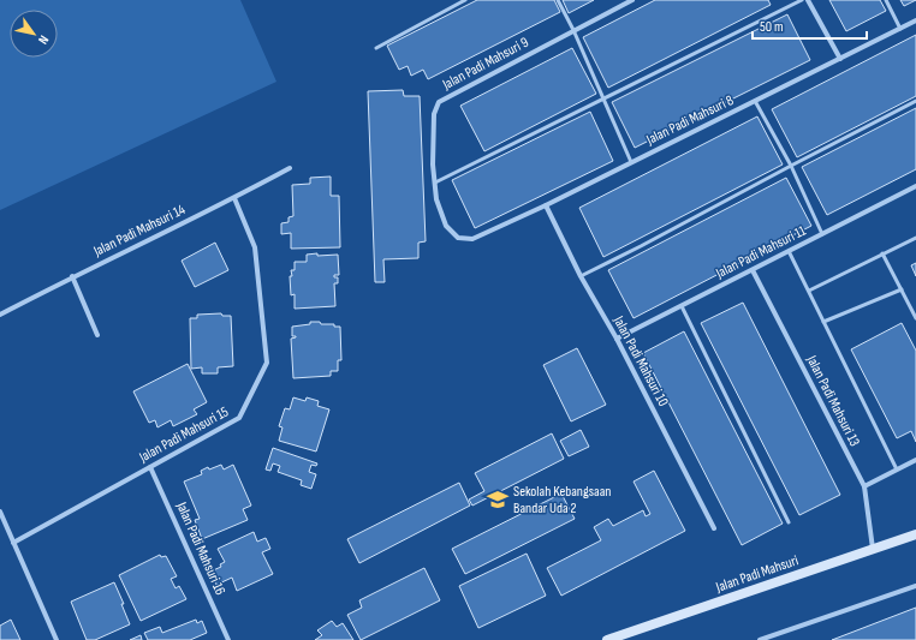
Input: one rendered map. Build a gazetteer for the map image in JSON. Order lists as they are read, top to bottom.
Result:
{
  "streets": {
    "main road": ["Jalan Padi Mahsuri"],
    "street": [
      "Jalan Padi Mahsuri 9",
      "Jalan Padi Mahsuri 8",
      "Jalan Padi Mahsuri 14",
      "Jalan Padi Mahsuri 11",
      "Jalan Padi Mahsuri 10",
      "Jalan Padi Mahsuri 13",
      "Jalan Padi Mahsuri 15",
      "Jalan Padi Mahsuri 16"
    ]
  },
  "crossings": [
    ["Jalan Padi Mahsuri 9", "Jalan Padi Mahsuri 8"],
    ["Jalan Padi Mahsuri 8", "Jalan Padi Mahsuri 10"],
    ["Jalan Padi Mahsuri 14", "Jalan Padi Mahsuri 15"],
    ["Jalan Padi Mahsuri 11", "Jalan Padi Mahsuri 10"],
    ["Jalan Padi Mahsuri 11", "Jalan Padi Mahsuri 13"],
    ["Jalan Padi Mahsuri 13", "Jalan Padi Mahsuri"],
    ["Jalan Padi Mahsuri 15", "Jalan Padi Mahsuri 16"]
  ],
  "places": {
    "school or university": ["Sekolah Kebangsaan Bandar Uda 2"]
  },
  "scale_bar": "50 m",
  "north": "bottom right"
}
